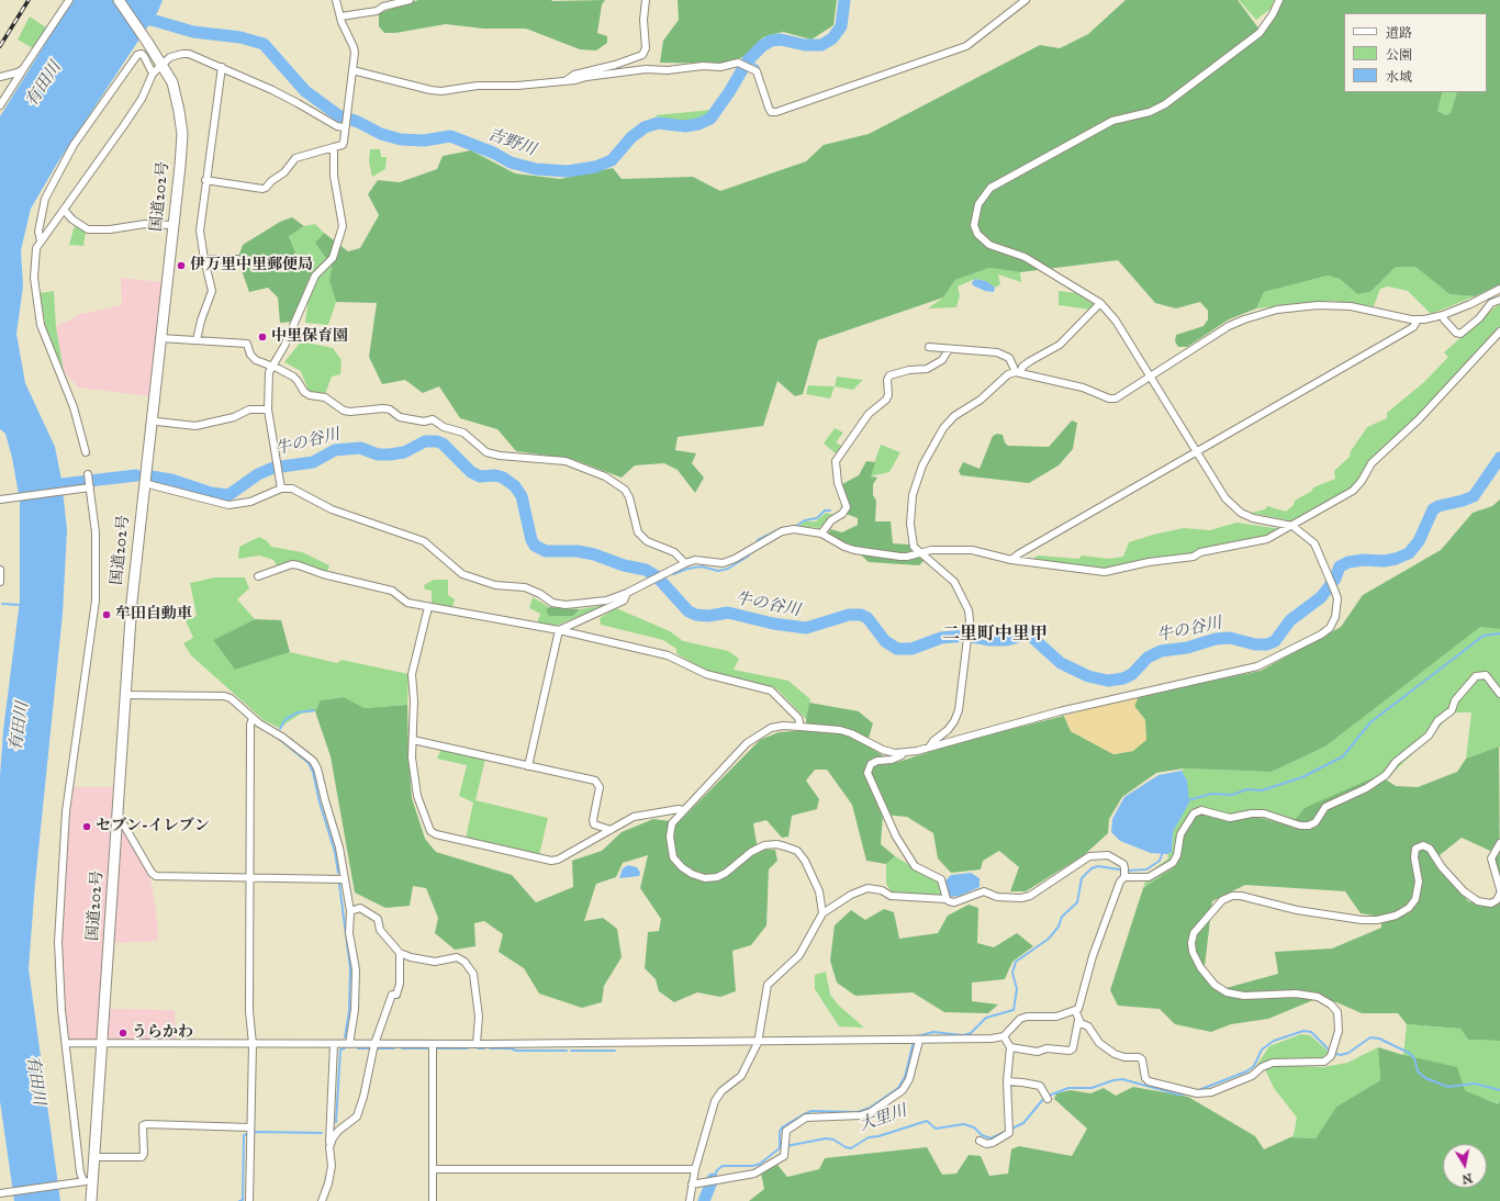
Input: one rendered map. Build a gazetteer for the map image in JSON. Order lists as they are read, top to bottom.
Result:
{
  "streets": {
    "highway": ["国道202号"]
  },
  "districts": ["二里町中里甲"],
  "water": [
    "有田川",
    "吉野川",
    "牛の谷川",
    "大里川"
  ],
  "places": [
    "伊万里中里郵便局",
    "中里保育園",
    "牟田自動車",
    "セブン-イレブン",
    "うらかわ"
  ],
  "legend": ["道路", "公園", "水域"],
  "north": "bottom"
}
